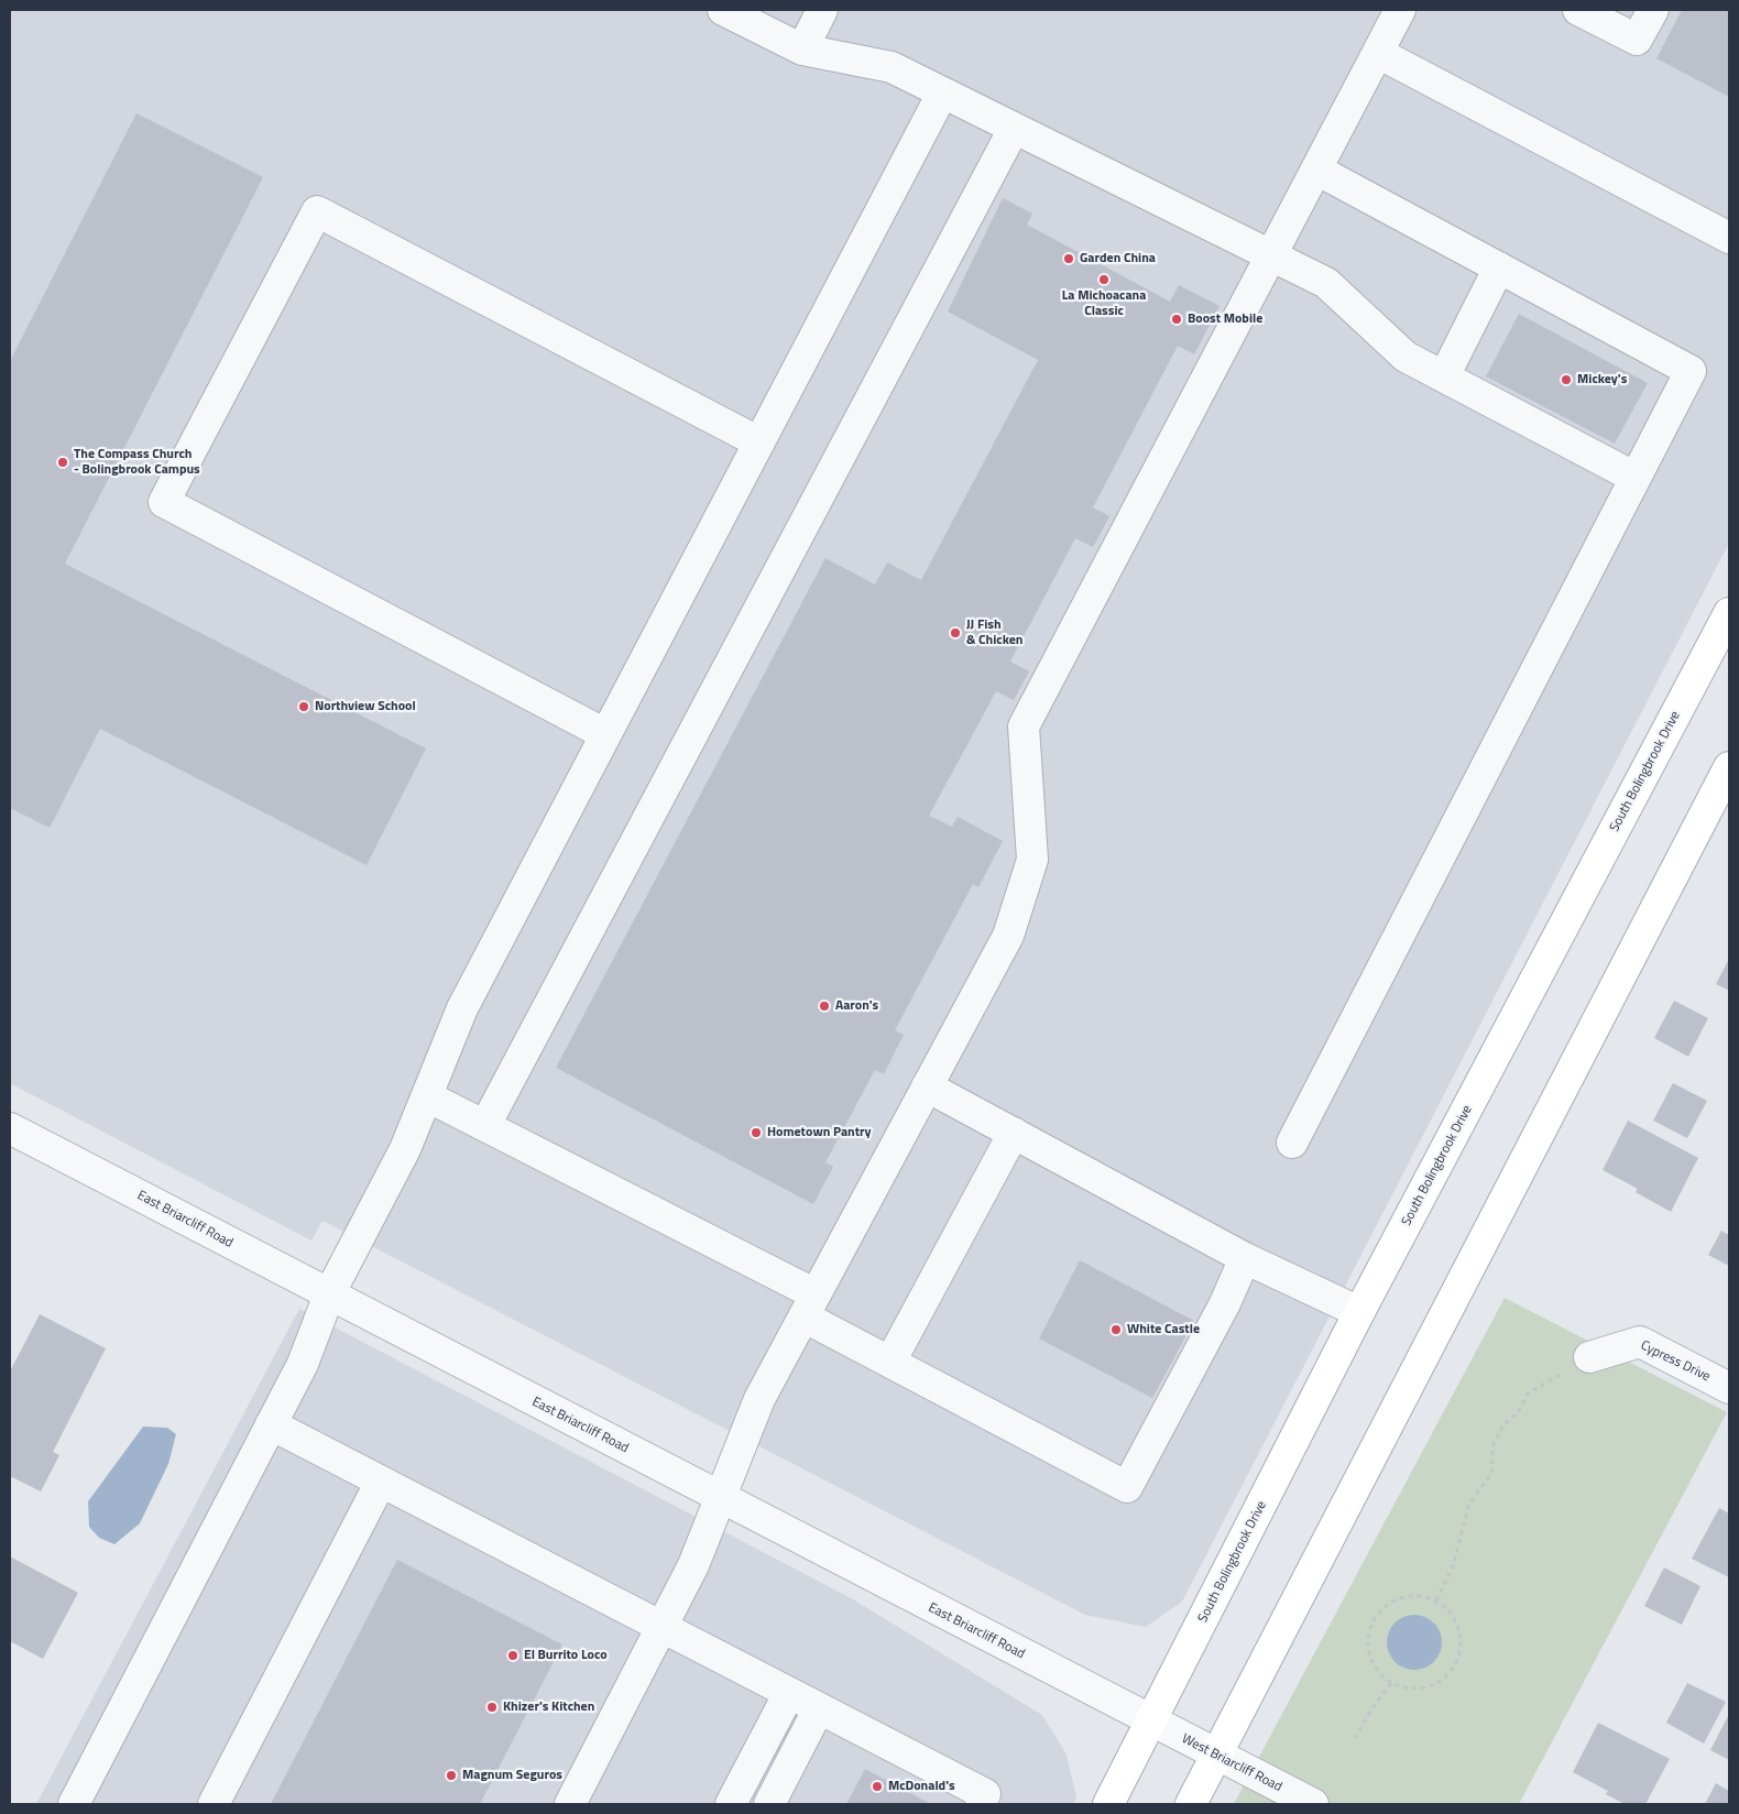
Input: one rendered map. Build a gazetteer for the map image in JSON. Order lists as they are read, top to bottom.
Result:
{
  "streets": {
    "main road": ["South Bolingbrook Drive"],
    "street": ["East Briarcliff Road", "Cypress Drive", "West Briarcliff Road"]
  },
  "crossings": [
    ["South Bolingbrook Drive", "East Briarcliff Road"],
    ["South Bolingbrook Drive", "West Briarcliff Road"],
    ["East Briarcliff Road", "West Briarcliff Road"]
  ],
  "places": [
    "Garden China",
    "La Michoacana Classic",
    "Boost Mobile",
    "Mickey's",
    "The Compass Church - Bolingbrook Campus",
    "JJ Fish & Chicken",
    "Northview School",
    "Aaron's",
    "Hometown Pantry",
    "White Castle",
    "El Burrito Loco",
    "Khizer's Kitchen",
    "Magnum Seguros",
    "McDonald's"
  ]
}
